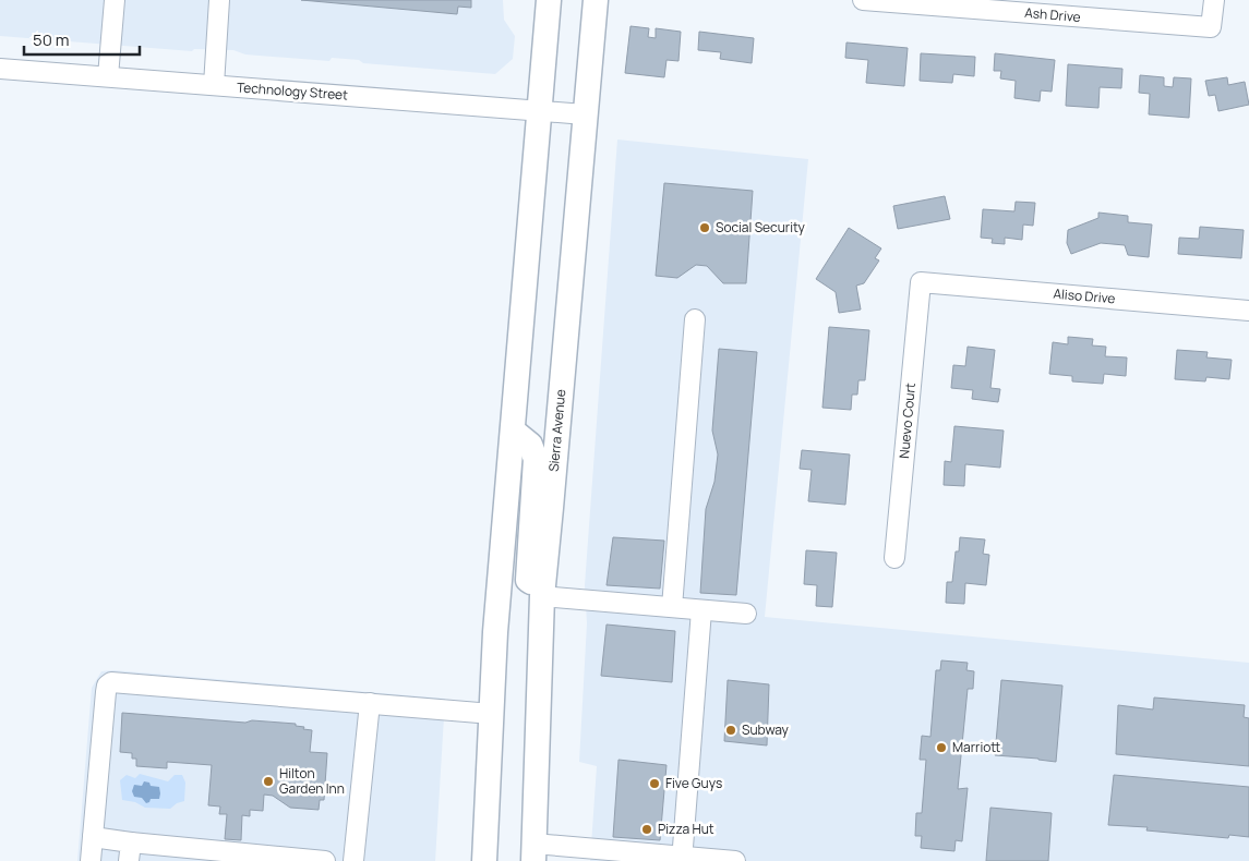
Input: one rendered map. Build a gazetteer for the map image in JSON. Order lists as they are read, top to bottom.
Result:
{
  "streets": {
    "main road": ["Sierra Avenue"],
    "street": [
      "Ash Drive",
      "Technology Street",
      "Aliso Drive",
      "Nuevo Court"
    ]
  },
  "crossings": [
    ["Technology Street", "Sierra Avenue"],
    ["Aliso Drive", "Nuevo Court"]
  ],
  "places": [
    "Social Security",
    "Subway",
    "Marriott",
    "Hilton Garden Inn",
    "Five Guys",
    "Pizza Hut"
  ],
  "scale_bar": "50 m"
}
